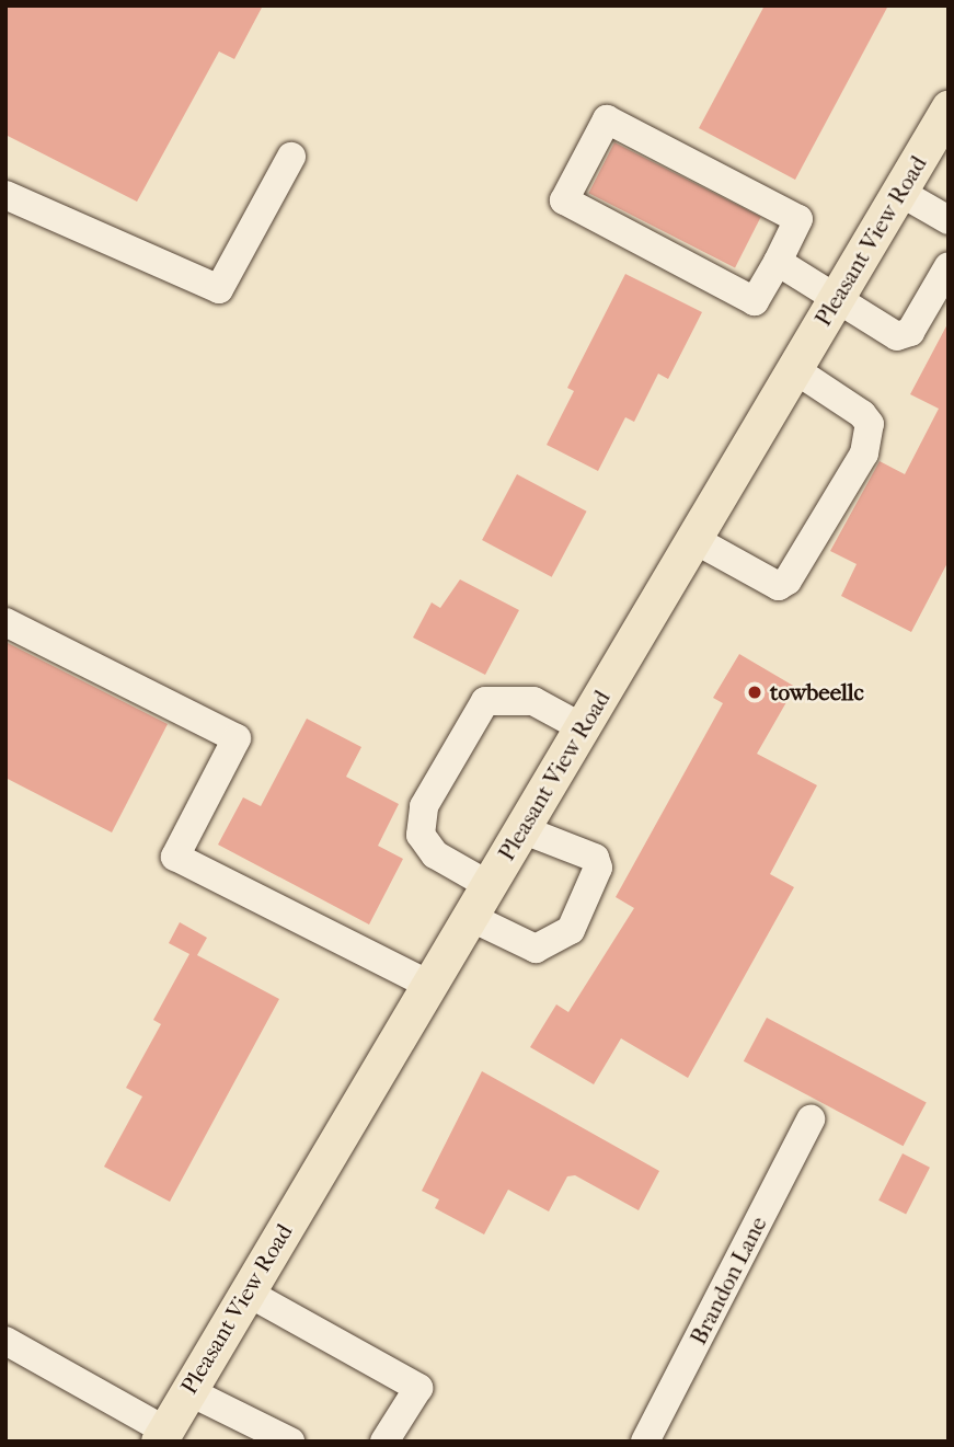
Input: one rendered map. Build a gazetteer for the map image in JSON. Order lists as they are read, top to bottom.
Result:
{
  "streets": {
    "main road": ["Pleasant View Road"],
    "street": ["Brandon Lane"]
  },
  "places": ["towbeellc"]
}
